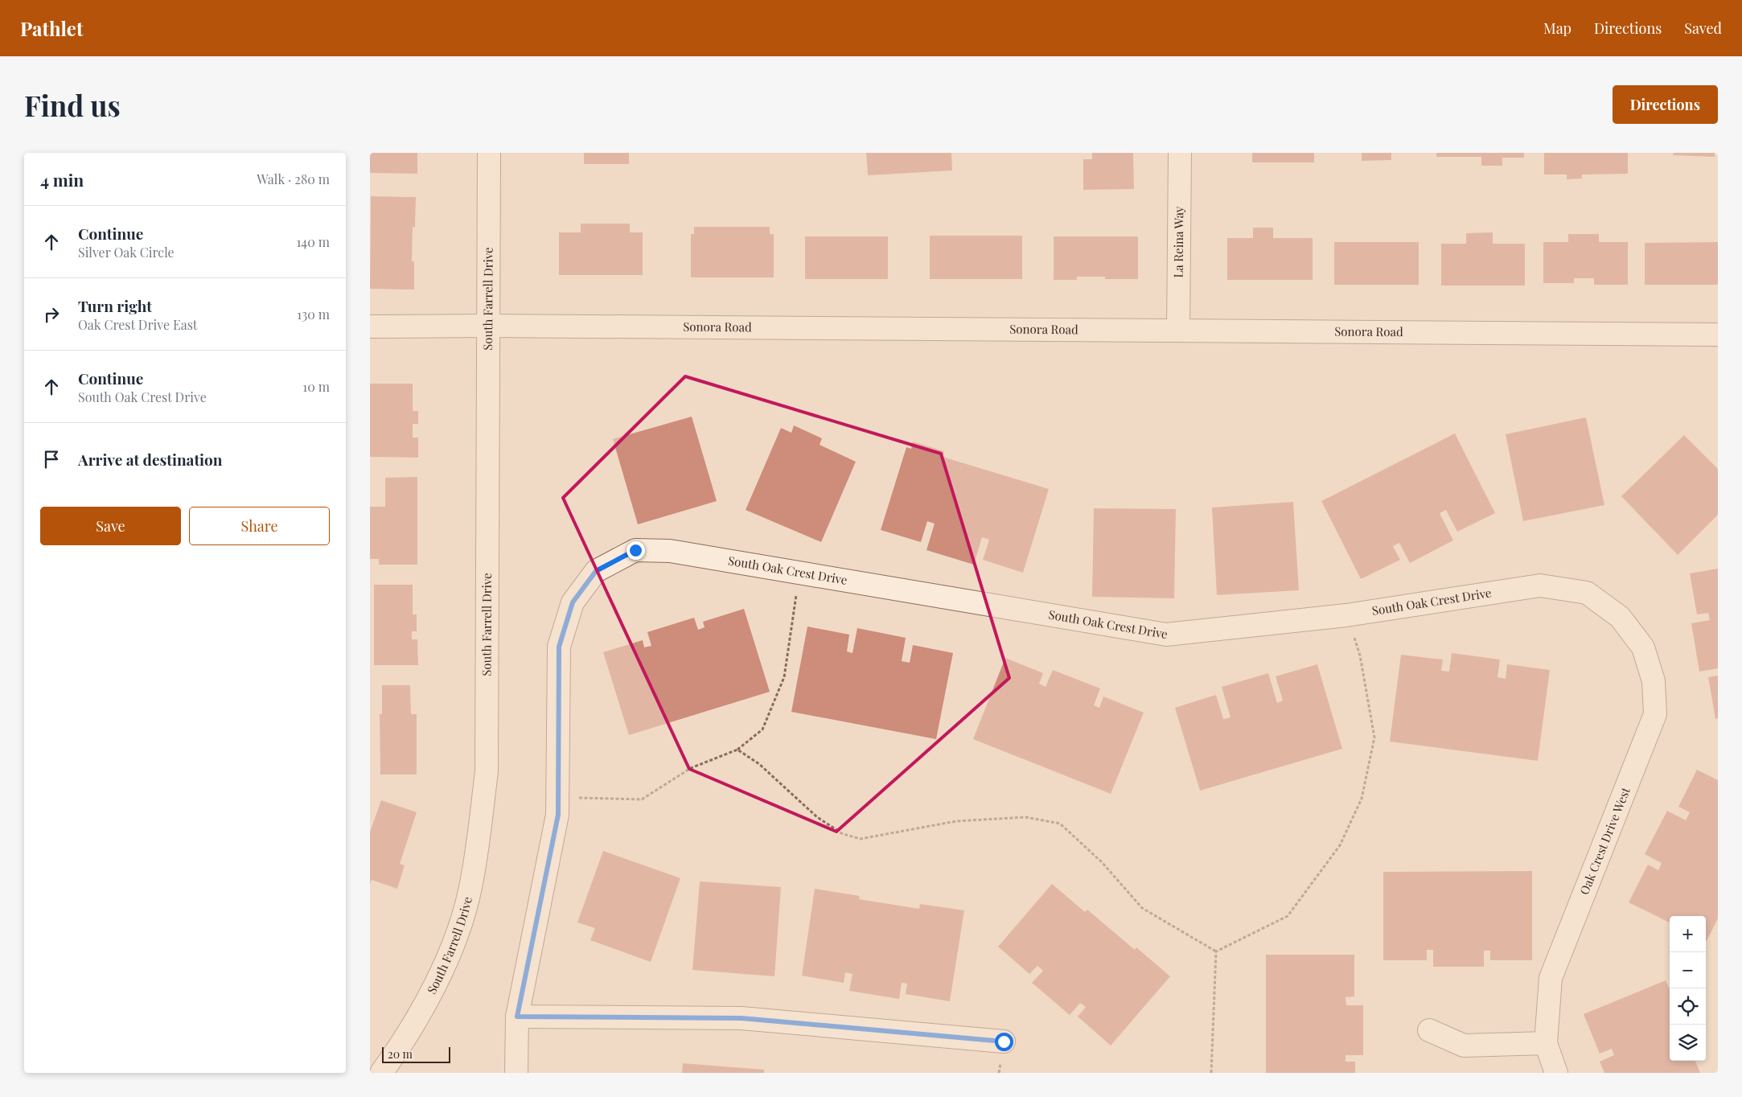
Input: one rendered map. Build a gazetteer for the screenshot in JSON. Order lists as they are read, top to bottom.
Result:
{
  "streets": {
    "street": [
      "La Reina Way",
      "South Farrell Drive",
      "Sonora Road",
      "South Oak Crest Drive",
      "Oak Crest Drive West"
    ]
  },
  "crossings": [
    ["La Reina Way", "Sonora Road"],
    ["South Farrell Drive", "Sonora Road"],
    ["South Oak Crest Drive", "Oak Crest Drive West"]
  ],
  "scale_bar": "20 m",
  "page": {
    "header": "Pathlet",
    "nav": ["Map", "Directions", "Saved"],
    "buttons": [
      "Directions",
      ["Save", "Share"]
    ],
    "title": "Find us",
    "heading": ["4 min", "Walk · 280 m"],
    "list": [
      ["Continue", "Silver Oak Circle", "140 m"],
      ["Turn right", "Oak Crest Drive East", "130 m"],
      ["Continue", "South Oak Crest Drive", "10 m"],
      "Arrive at destination"
    ],
    "map_buttons": ["+", "−"],
    "scale": "20 m"
  }
}
